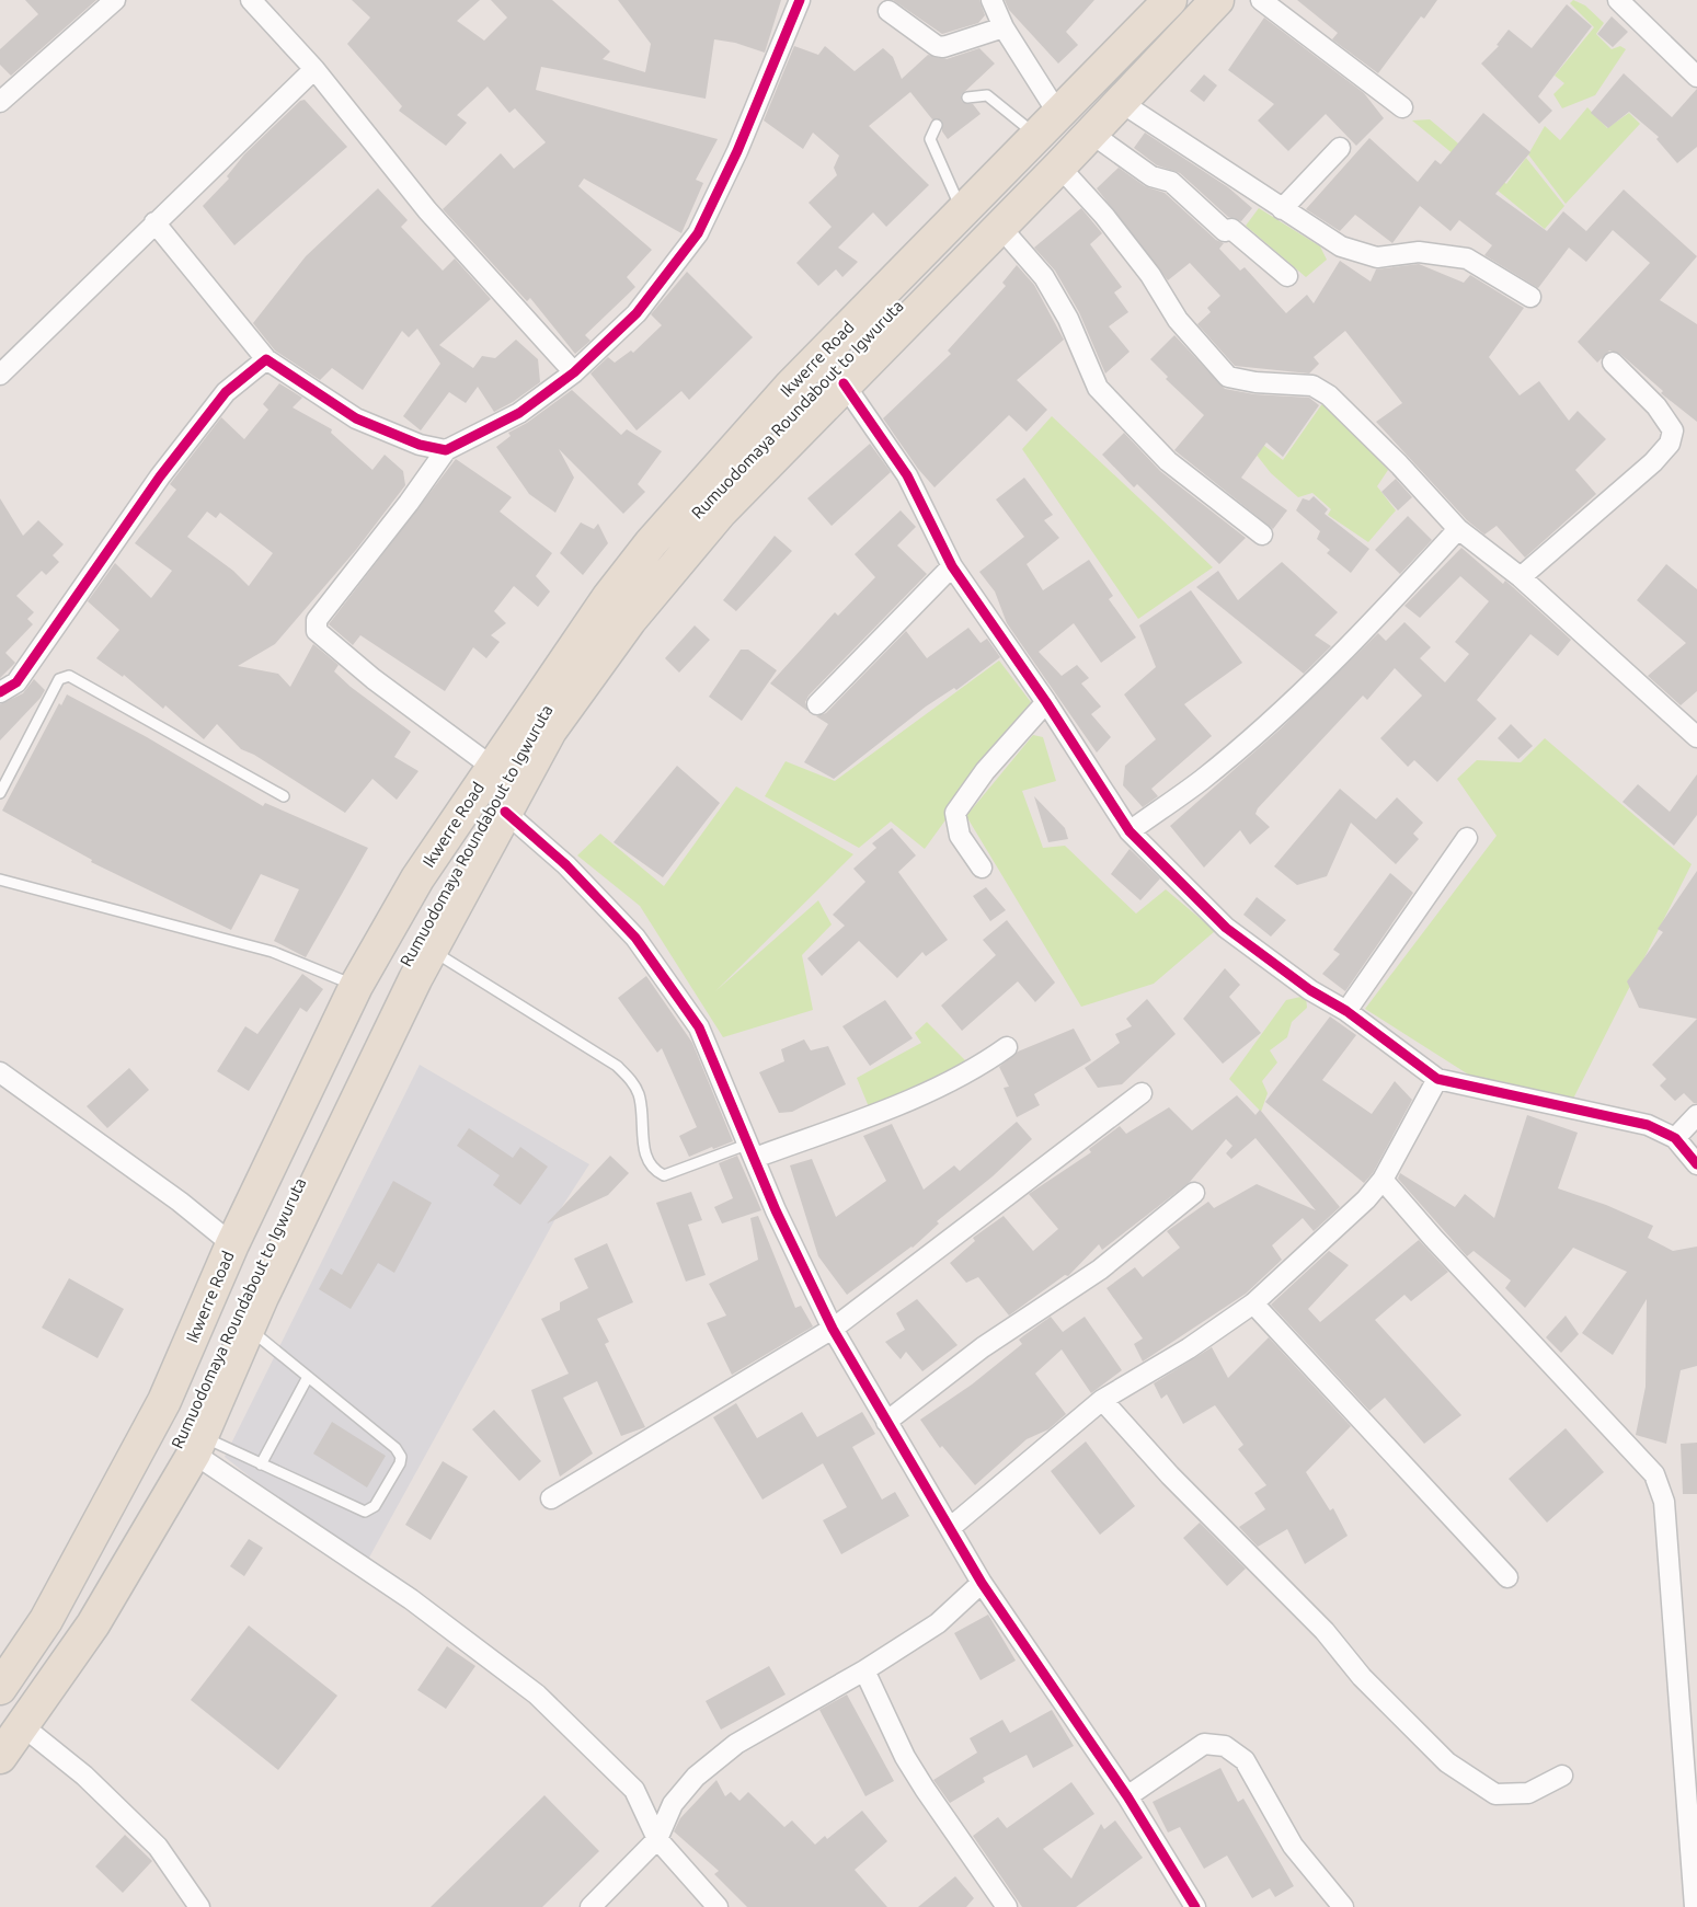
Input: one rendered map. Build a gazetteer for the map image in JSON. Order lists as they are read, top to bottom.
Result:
{
  "streets": {
    "main road": ["Ikwerre Road", "Rumuodomaya Roundabout to Igwuruta"]
  }
}
